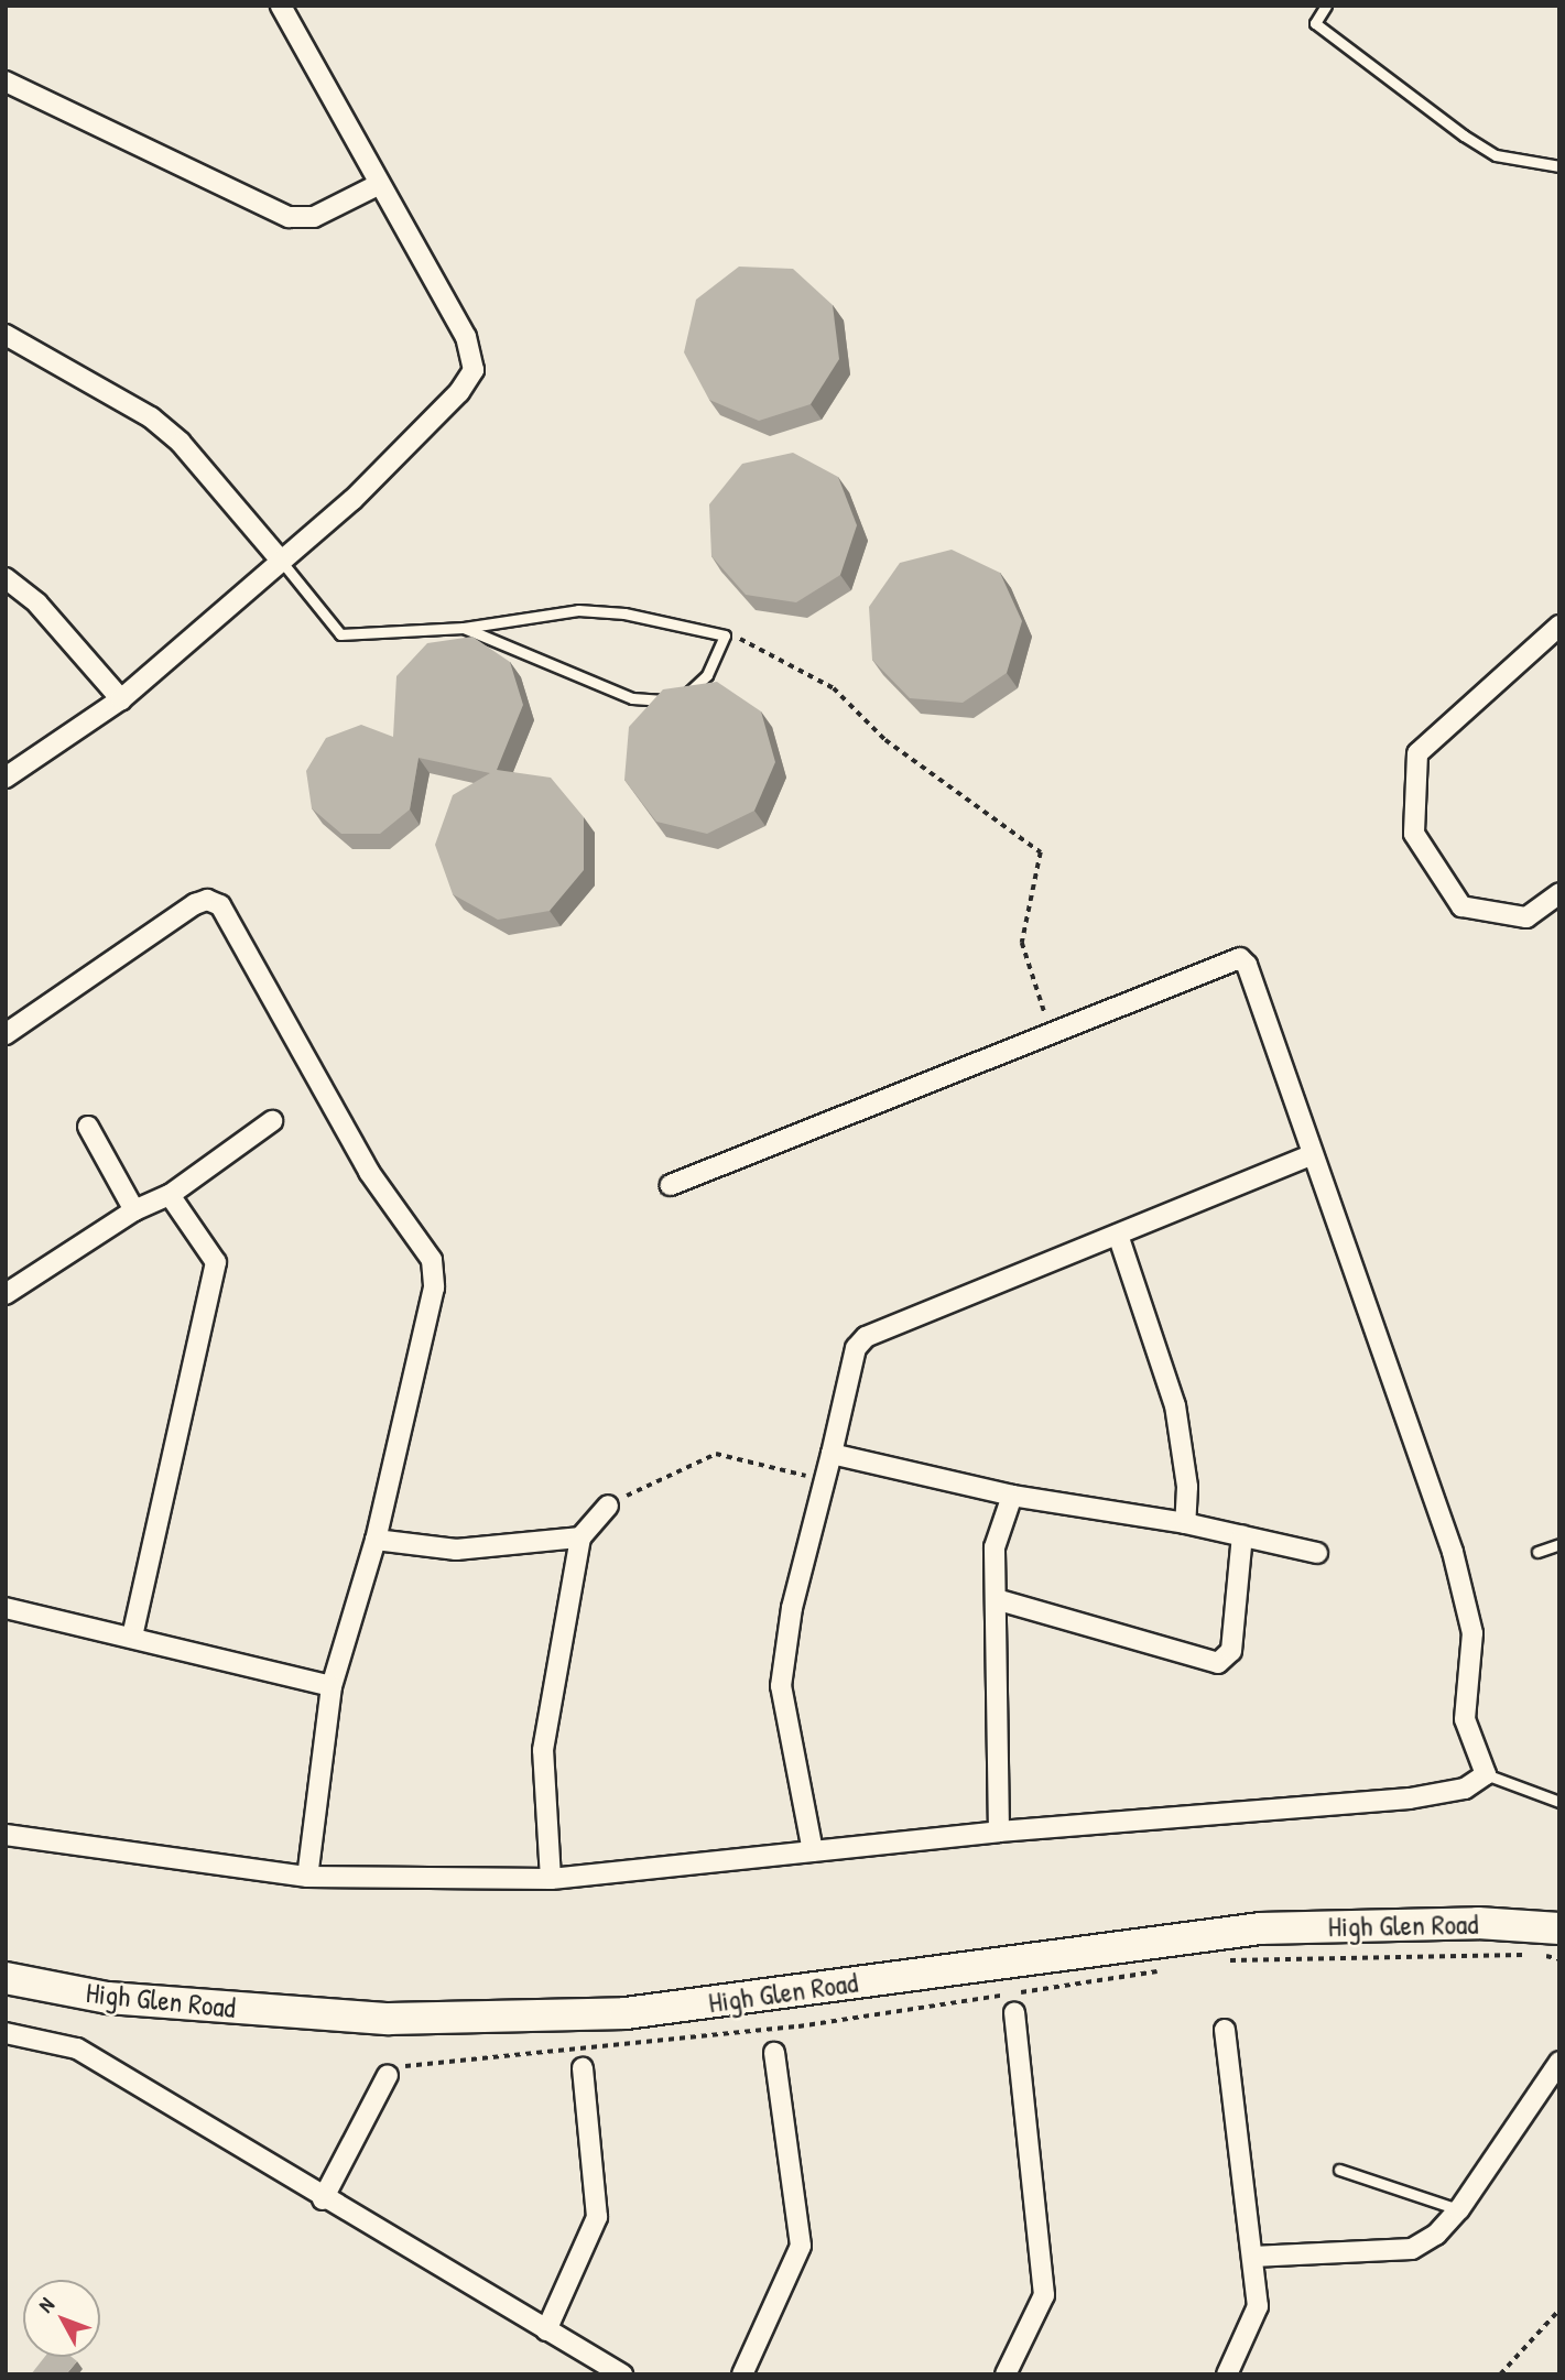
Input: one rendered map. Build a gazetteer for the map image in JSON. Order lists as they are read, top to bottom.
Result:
{
  "streets": {
    "main road": ["High Glen Road"]
  },
  "north": "top left"
}
